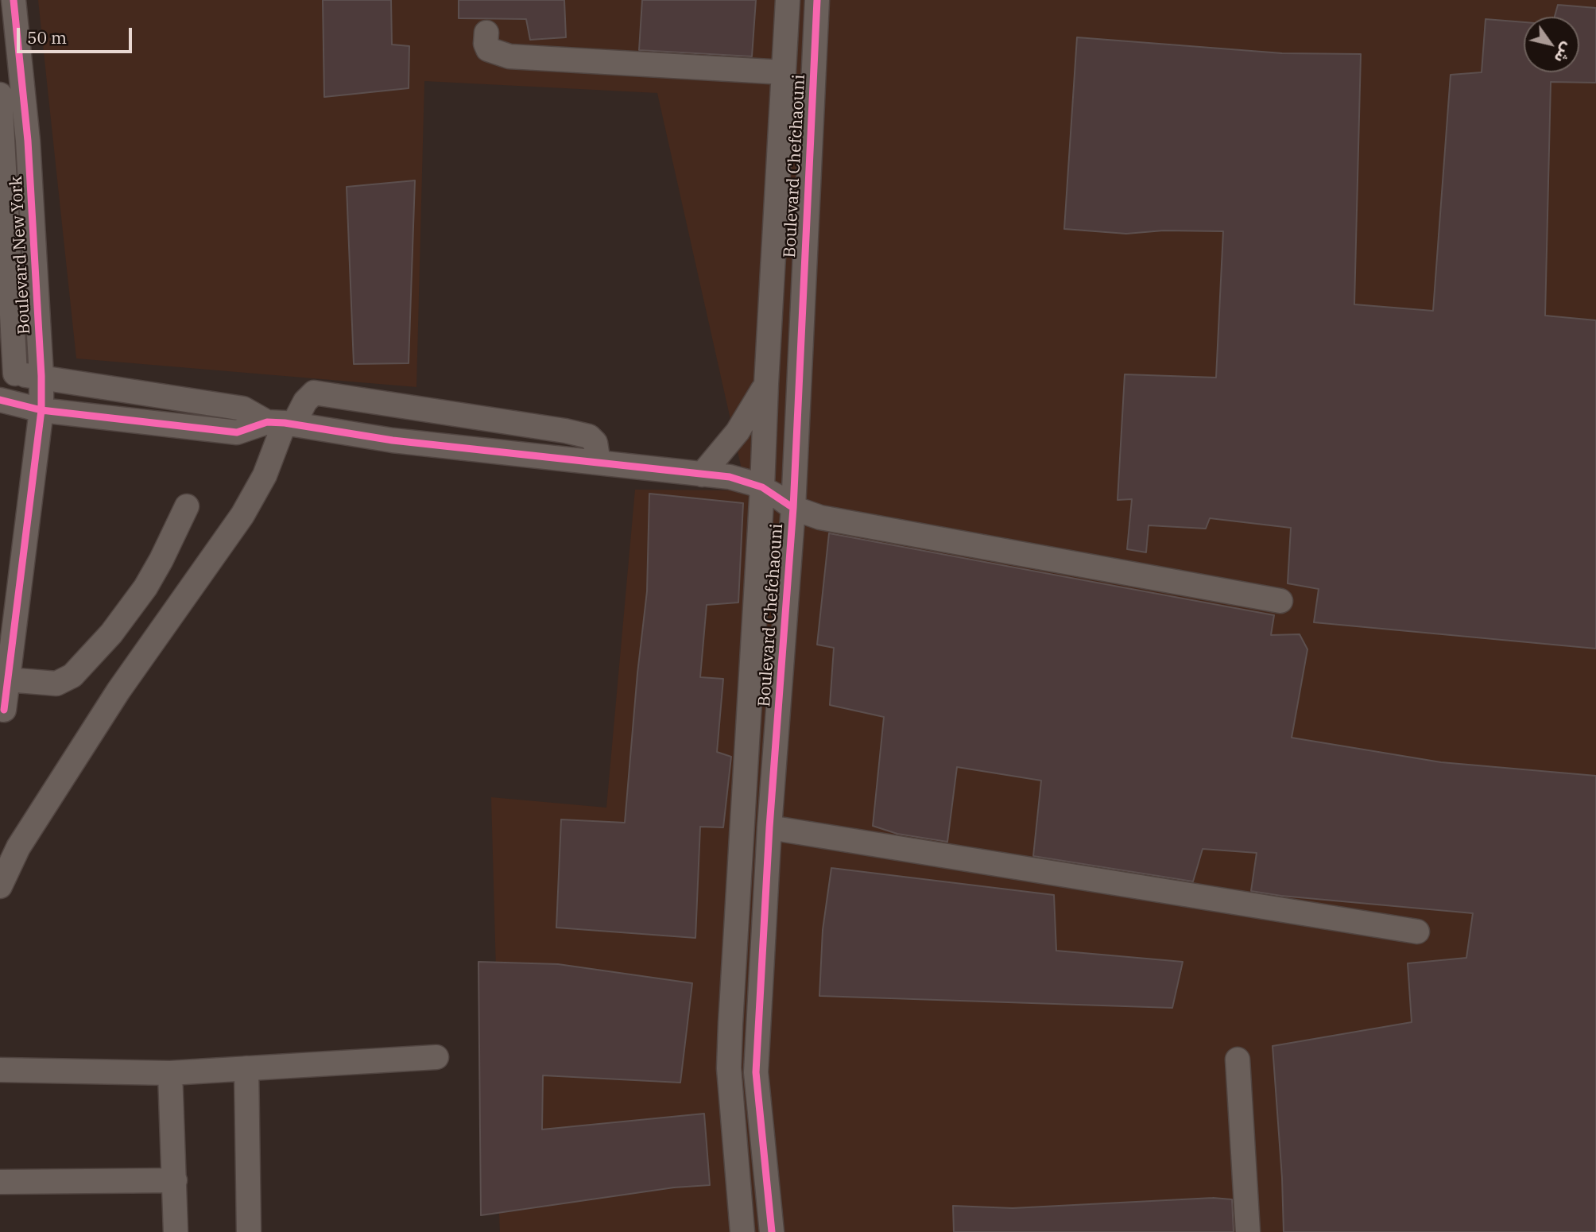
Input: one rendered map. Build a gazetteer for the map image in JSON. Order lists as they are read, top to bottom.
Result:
{
  "streets": {
    "street": ["Boulevard Chefchaouni", "Boulevard New York"]
  },
  "scale_bar": "50 m",
  "north": "bottom right"
}
